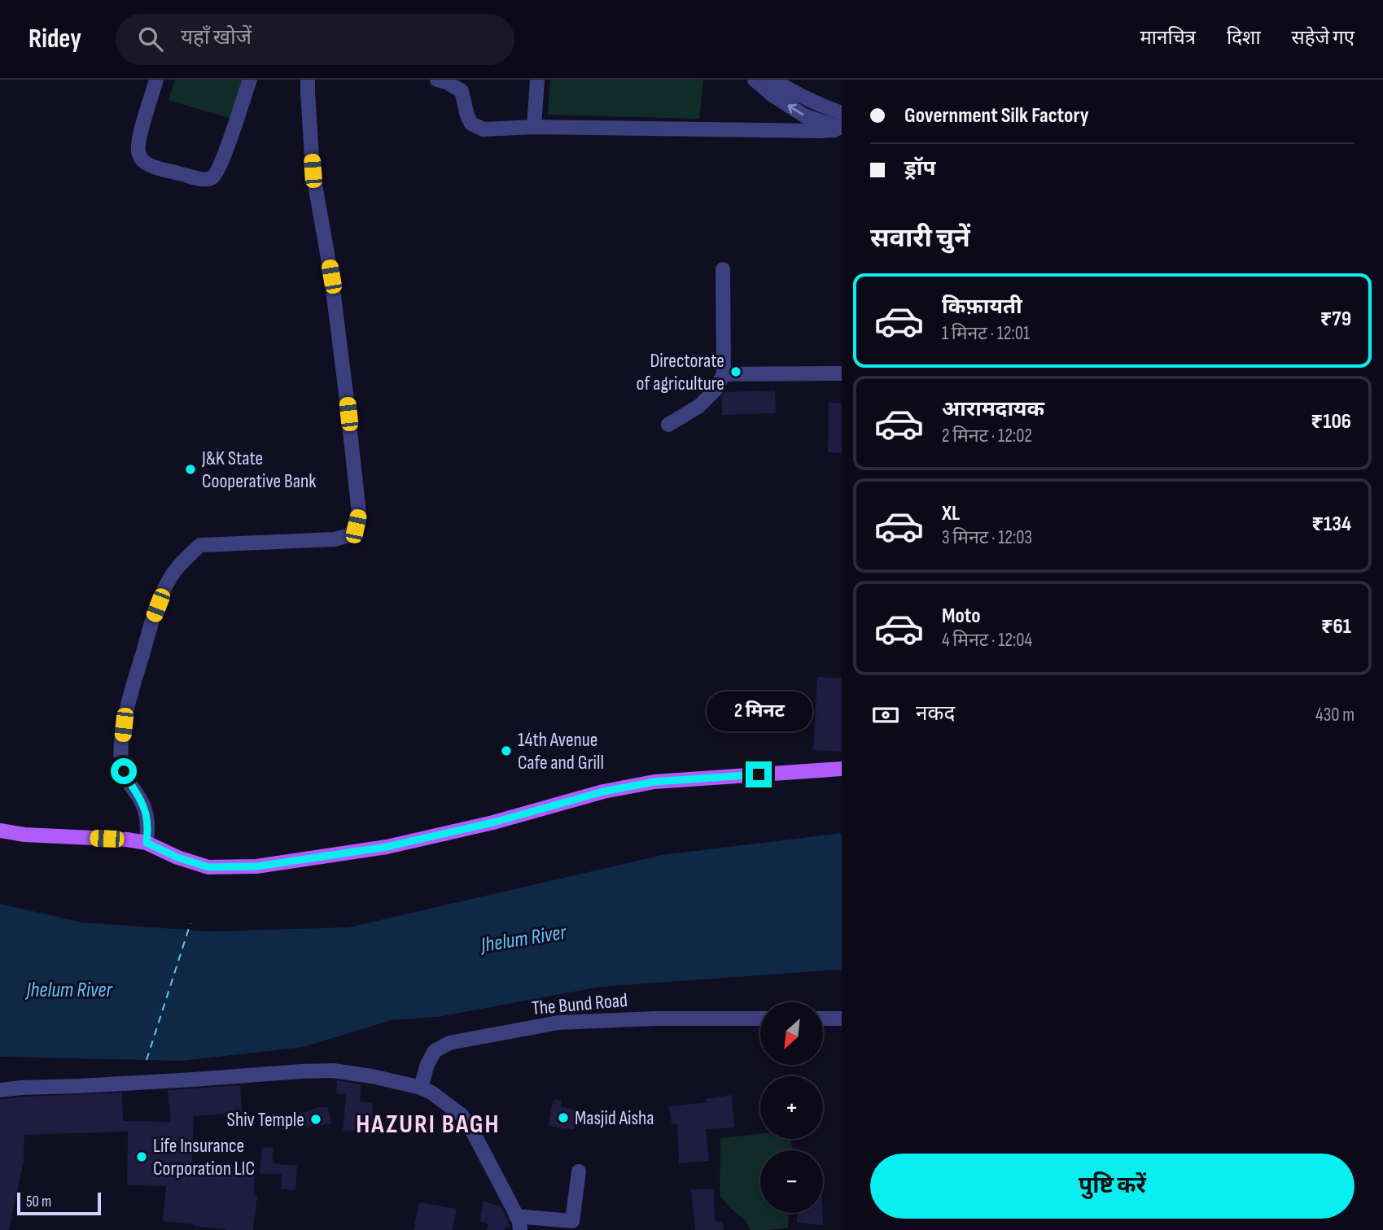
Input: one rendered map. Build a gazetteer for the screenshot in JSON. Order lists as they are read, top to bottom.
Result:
{
  "streets": {
    "street": ["The Bund Road"]
  },
  "districts": ["HAZURI BAGH"],
  "water": ["Jhelum River"],
  "places": [
    "Directorate of agriculture",
    "J&K State Cooperative Bank",
    "14th Avenue Cafe and Grill",
    "Masjid Aisha",
    "Shiv Temple",
    "Life Insurance Corporation LIC"
  ],
  "scale_bar": "50 m",
  "north": "bottom left",
  "page": {
    "header": "Ridey",
    "search": "यहाँ खोजें",
    "nav": ["मानचित्र", "दिशा", "सहेजे गए"],
    "banner": ["Government Silk Factory", "ड्रॉप"],
    "heading": "सवारी चुनें",
    "list": [
      {
        "name": "किफ़ायती",
        "note": "1 मिनट · 12:01",
        "value": "₹79"
      },
      {
        "name": "आरामदायक",
        "note": "2 मिनट · 12:02",
        "value": "₹106"
      },
      {
        "name": "XL",
        "note": "3 मिनट · 12:03",
        "value": "₹134"
      },
      {
        "name": "Moto",
        "note": "4 मिनट · 12:04",
        "value": "₹61"
      }
    ],
    "pay": ["नकद", "430 m"],
    "bubble": "2 मिनट",
    "map_buttons": ["+", "−"],
    "buttons": "पुष्टि करें",
    "scale": "50 m"
  }
}
